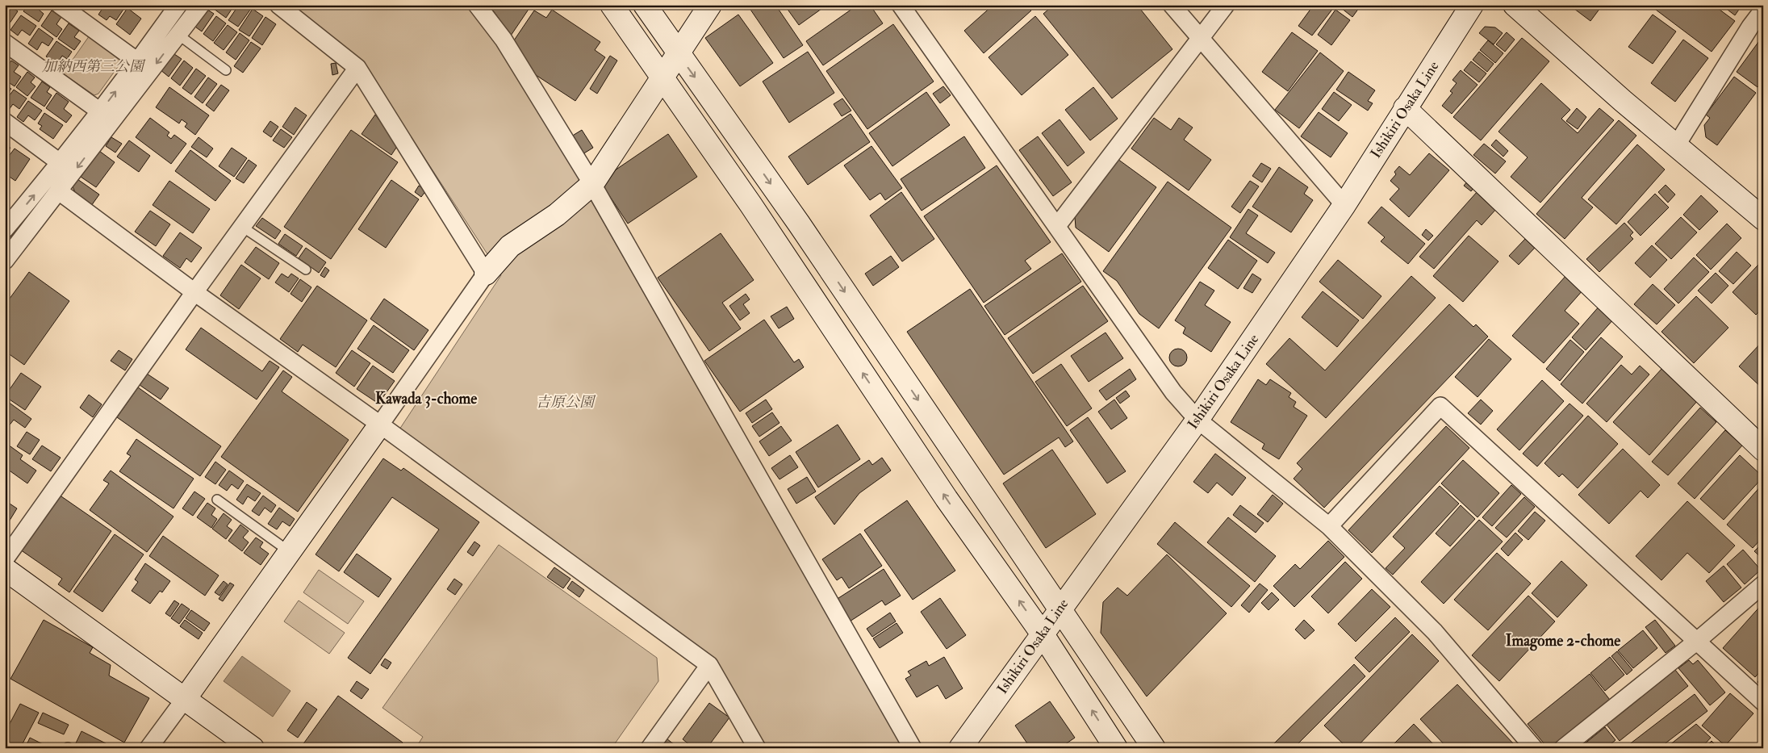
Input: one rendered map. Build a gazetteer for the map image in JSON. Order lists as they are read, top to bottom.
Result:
{
  "streets": {
    "street": ["Ishikiri Osaka Line"]
  },
  "districts": ["Kawada 3-chome", "Imagome 2-chome"],
  "parks": ["加納西第三公園", "吉原公園"]
}
